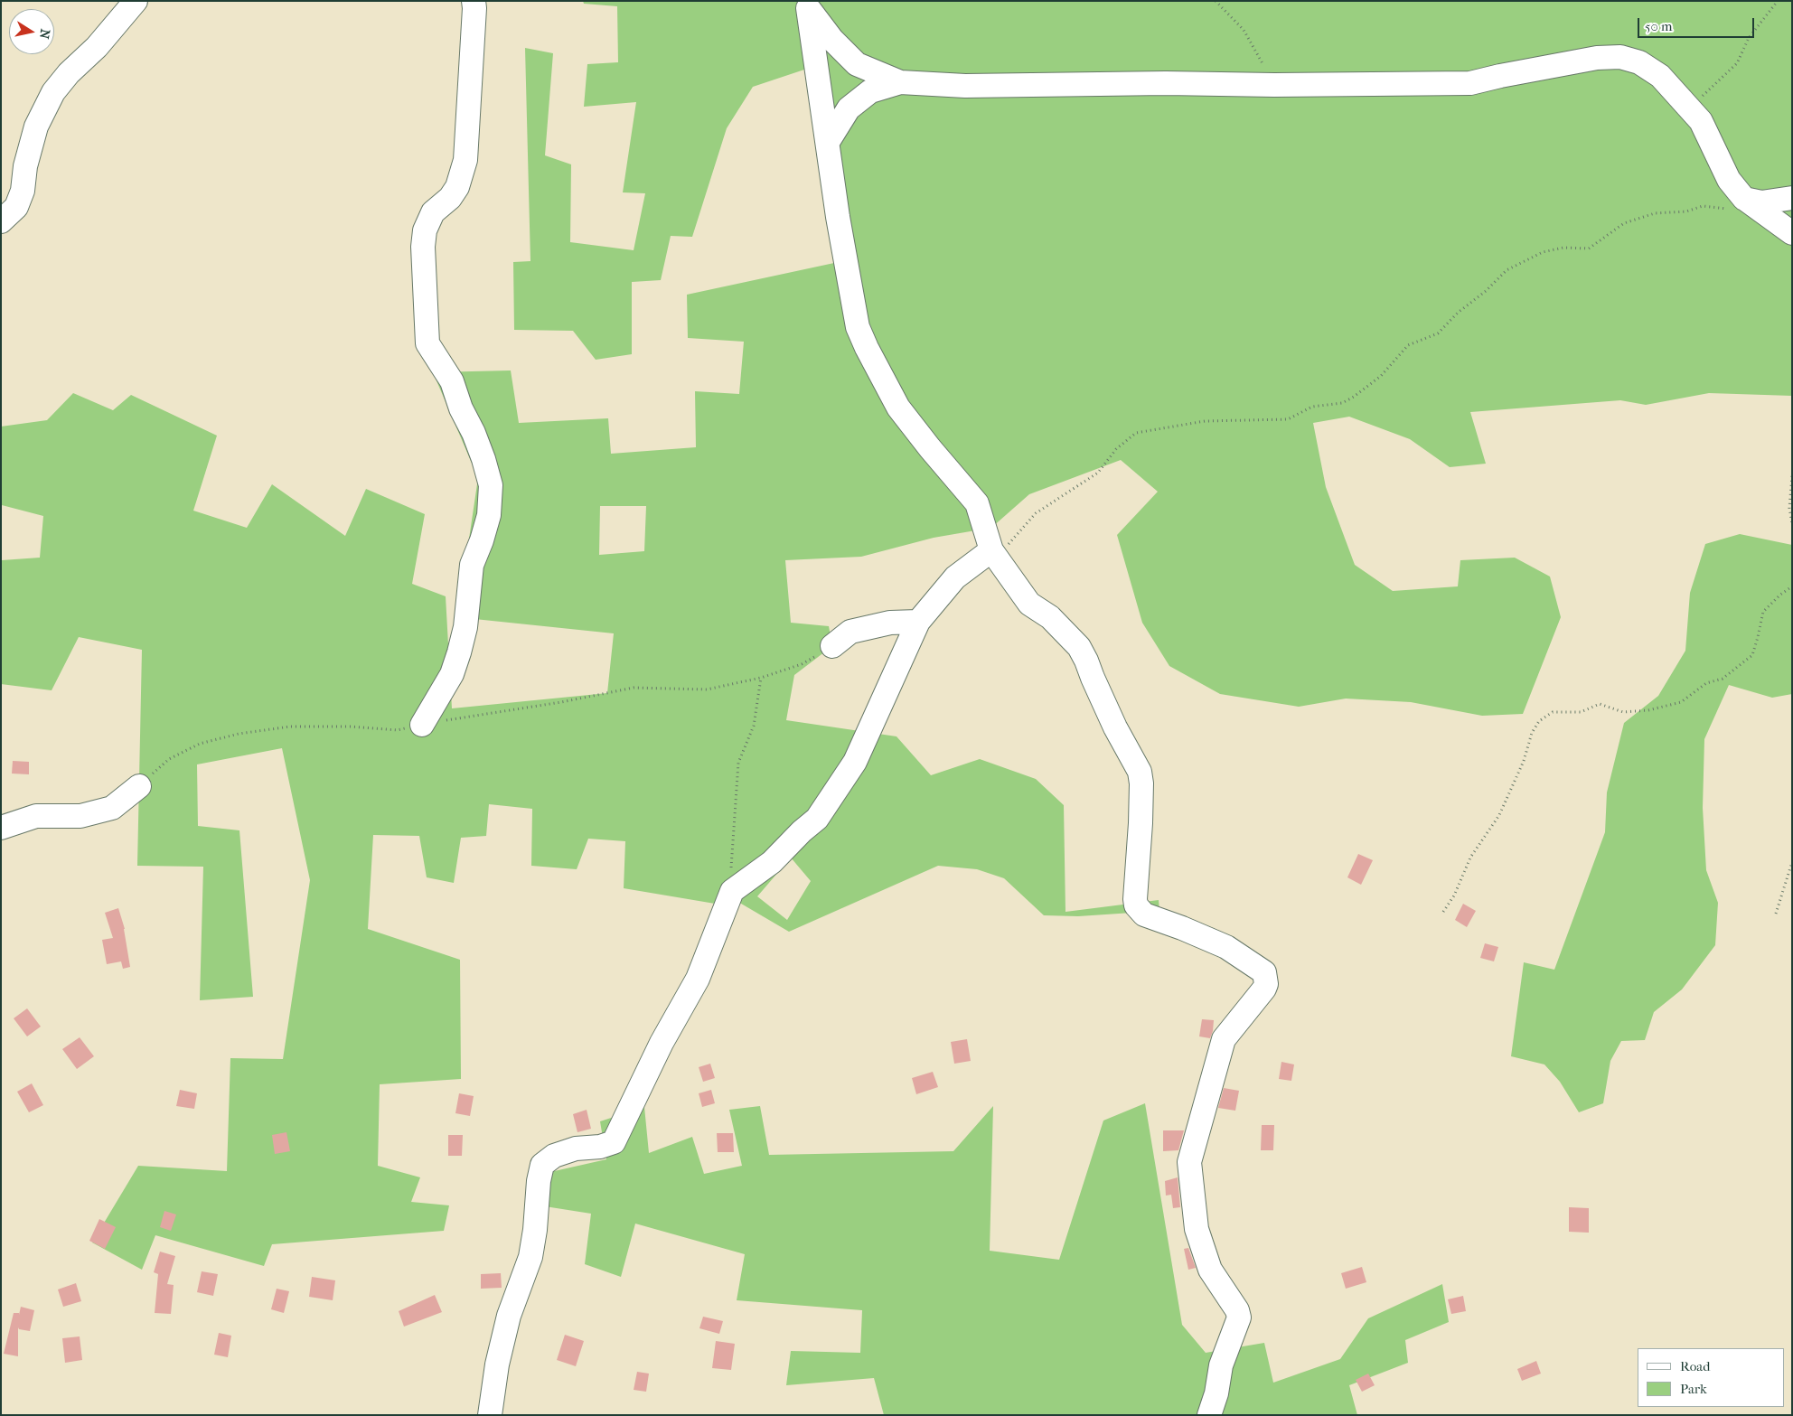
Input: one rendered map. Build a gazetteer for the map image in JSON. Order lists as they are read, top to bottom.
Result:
{
  "legend": ["Road", "Park"],
  "scale_bar": "50 m",
  "north": "right"
}
